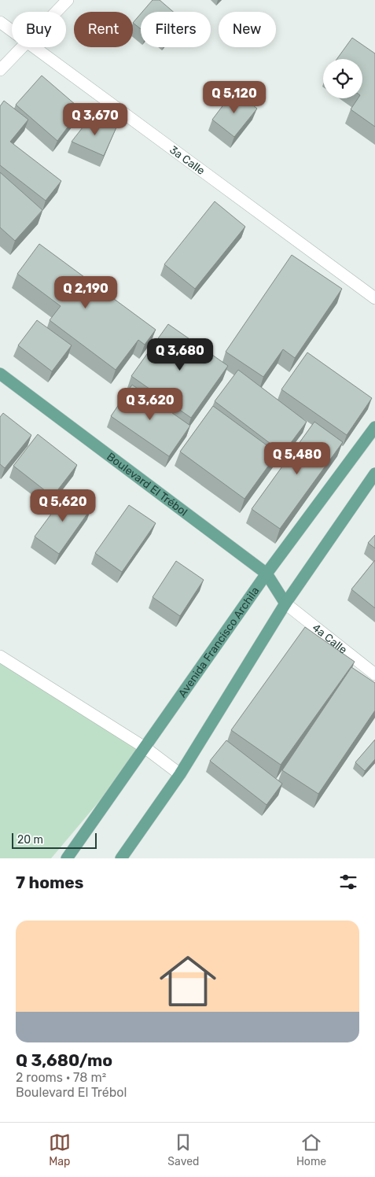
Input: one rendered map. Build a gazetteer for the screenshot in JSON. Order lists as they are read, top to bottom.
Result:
{
  "streets": {
    "main road": ["Boulevard El Trébol", "Avenida Francisco Archila"],
    "street": ["3a Calle", "4a Calle"]
  },
  "crossings": [
    ["Boulevard El Trébol", "4a Calle"],
    ["Boulevard El Trébol", "Avenida Francisco Archila"]
  ],
  "scale_bar": "20 m",
  "page": {
    "chip": [
      "Buy",
      "Rent",
      "Filters",
      "New"
    ],
    "price": [
      "Q 5,120",
      "Q 3,670",
      "Q 2,190",
      "Q 3,680",
      "Q 3,620",
      "Q 5,480",
      "Q 5,620"
    ],
    "scale": "20 m",
    "heading": "7 homes",
    "list": [
      {
        "name": "Q 3,680/mo",
        "note": "2 rooms · 78 m² · Boulevard El Trébol"
      }
    ],
    "tabs": ["Map", "Saved", "Home"]
  }
}
